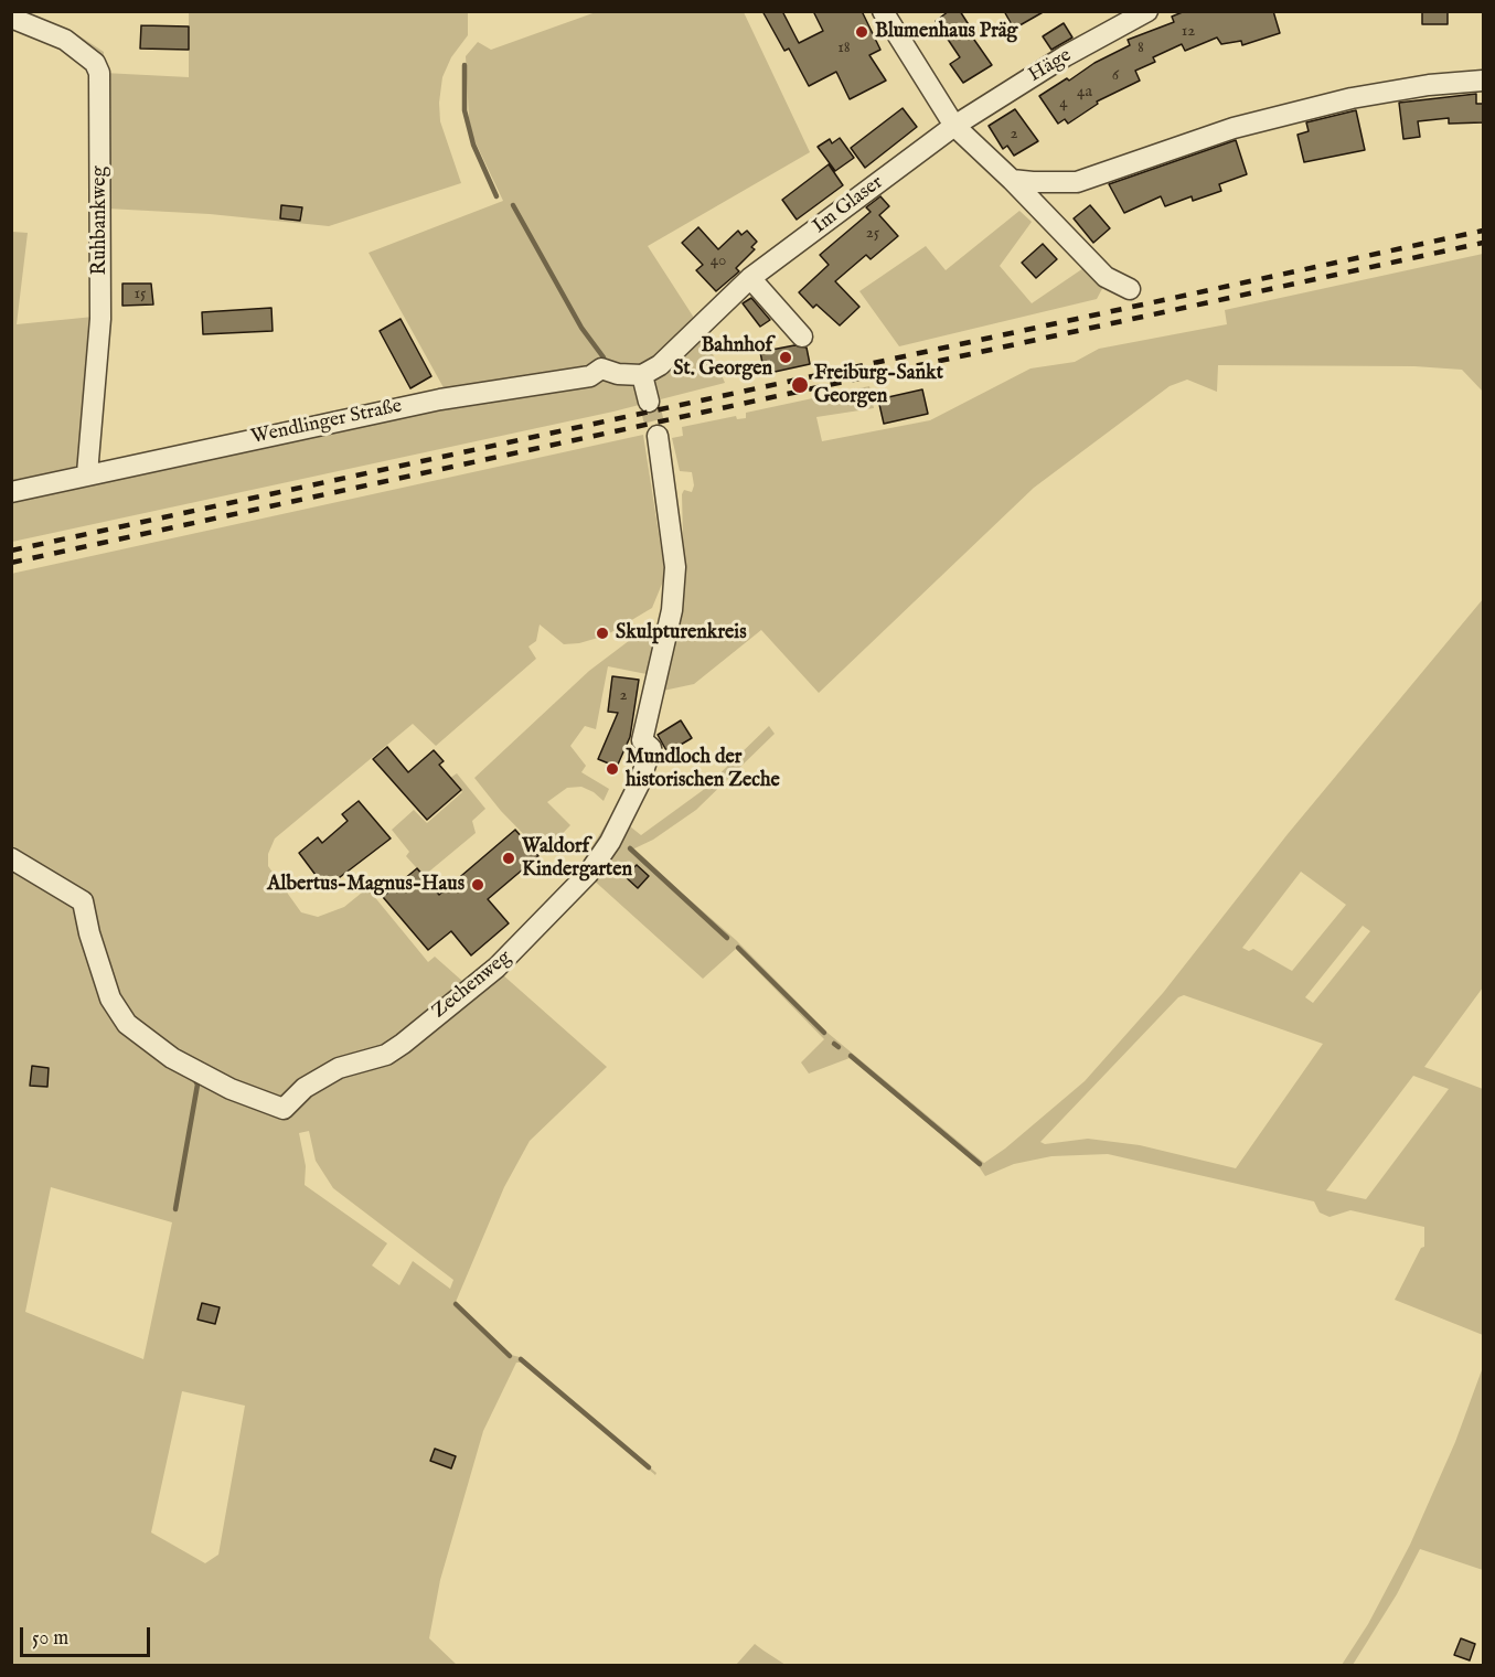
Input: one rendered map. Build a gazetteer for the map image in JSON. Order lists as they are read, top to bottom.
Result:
{
  "streets": {
    "street": [
      "Häge",
      "Im Glaser",
      "Ruhbankweg",
      "Wendlinger Straße",
      "Zechenweg"
    ]
  },
  "crossings": [
    ["Häge", "Im Glaser"],
    ["Im Glaser", "Wendlinger Straße"],
    ["Ruhbankweg", "Wendlinger Straße"]
  ],
  "places": [
    "Blumenhaus Präg",
    "Bahnhof St. Georgen",
    "Freiburg-Sankt Georgen",
    "Skulpturenkreis",
    "Mundloch der historischen Zeche",
    "Waldorf Kindergarten",
    "Albertus-Magnus-Haus"
  ],
  "house_numbers": [
    "12",
    "18",
    "8",
    "6",
    "4a",
    "4",
    "2",
    "25",
    "40",
    "15",
    "2"
  ],
  "scale_bar": "50 m"
}
